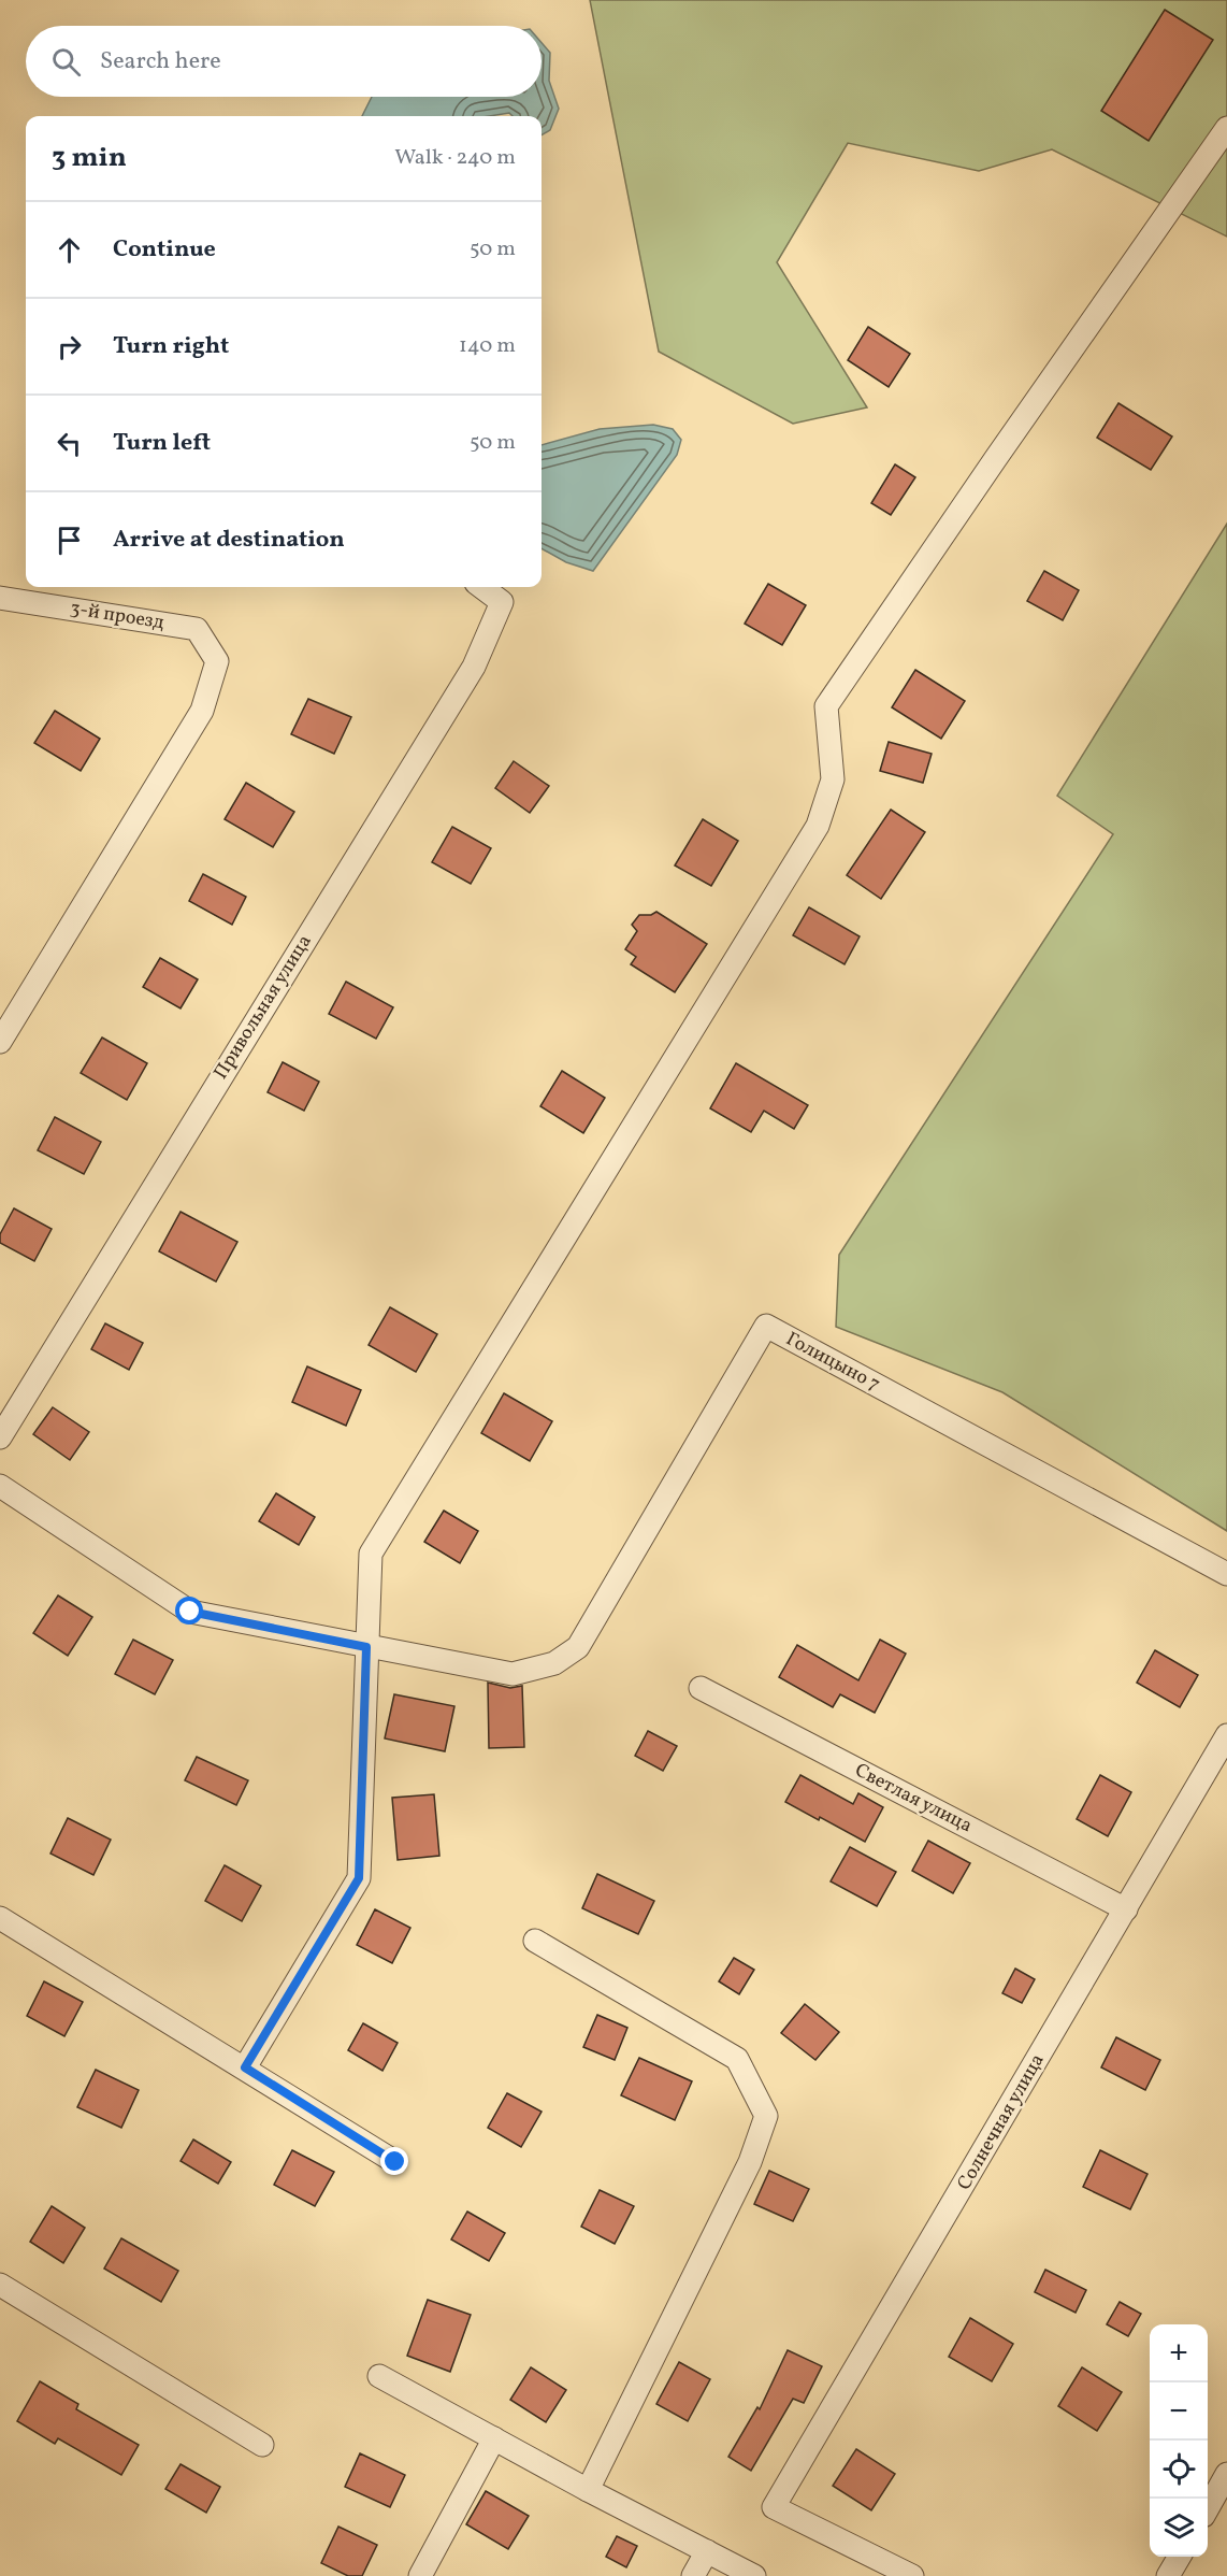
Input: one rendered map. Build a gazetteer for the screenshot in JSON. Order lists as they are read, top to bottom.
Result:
{
  "streets": {
    "street": [
      "3-й проезд",
      "Привольная улица",
      "Голицыно 7",
      "Светлая улица",
      "Солнечная улица"
    ]
  },
  "crossings": [
    ["Светлая улица", "Солнечная улица"]
  ],
  "page": {
    "search": "Search here",
    "heading": ["3 min", "Walk · 240 m"],
    "list": [
      ["Continue", "50 m"],
      ["Turn right", "140 m"],
      ["Turn left", "50 m"],
      "Arrive at destination"
    ],
    "map_buttons": ["+", "−"]
  }
}
